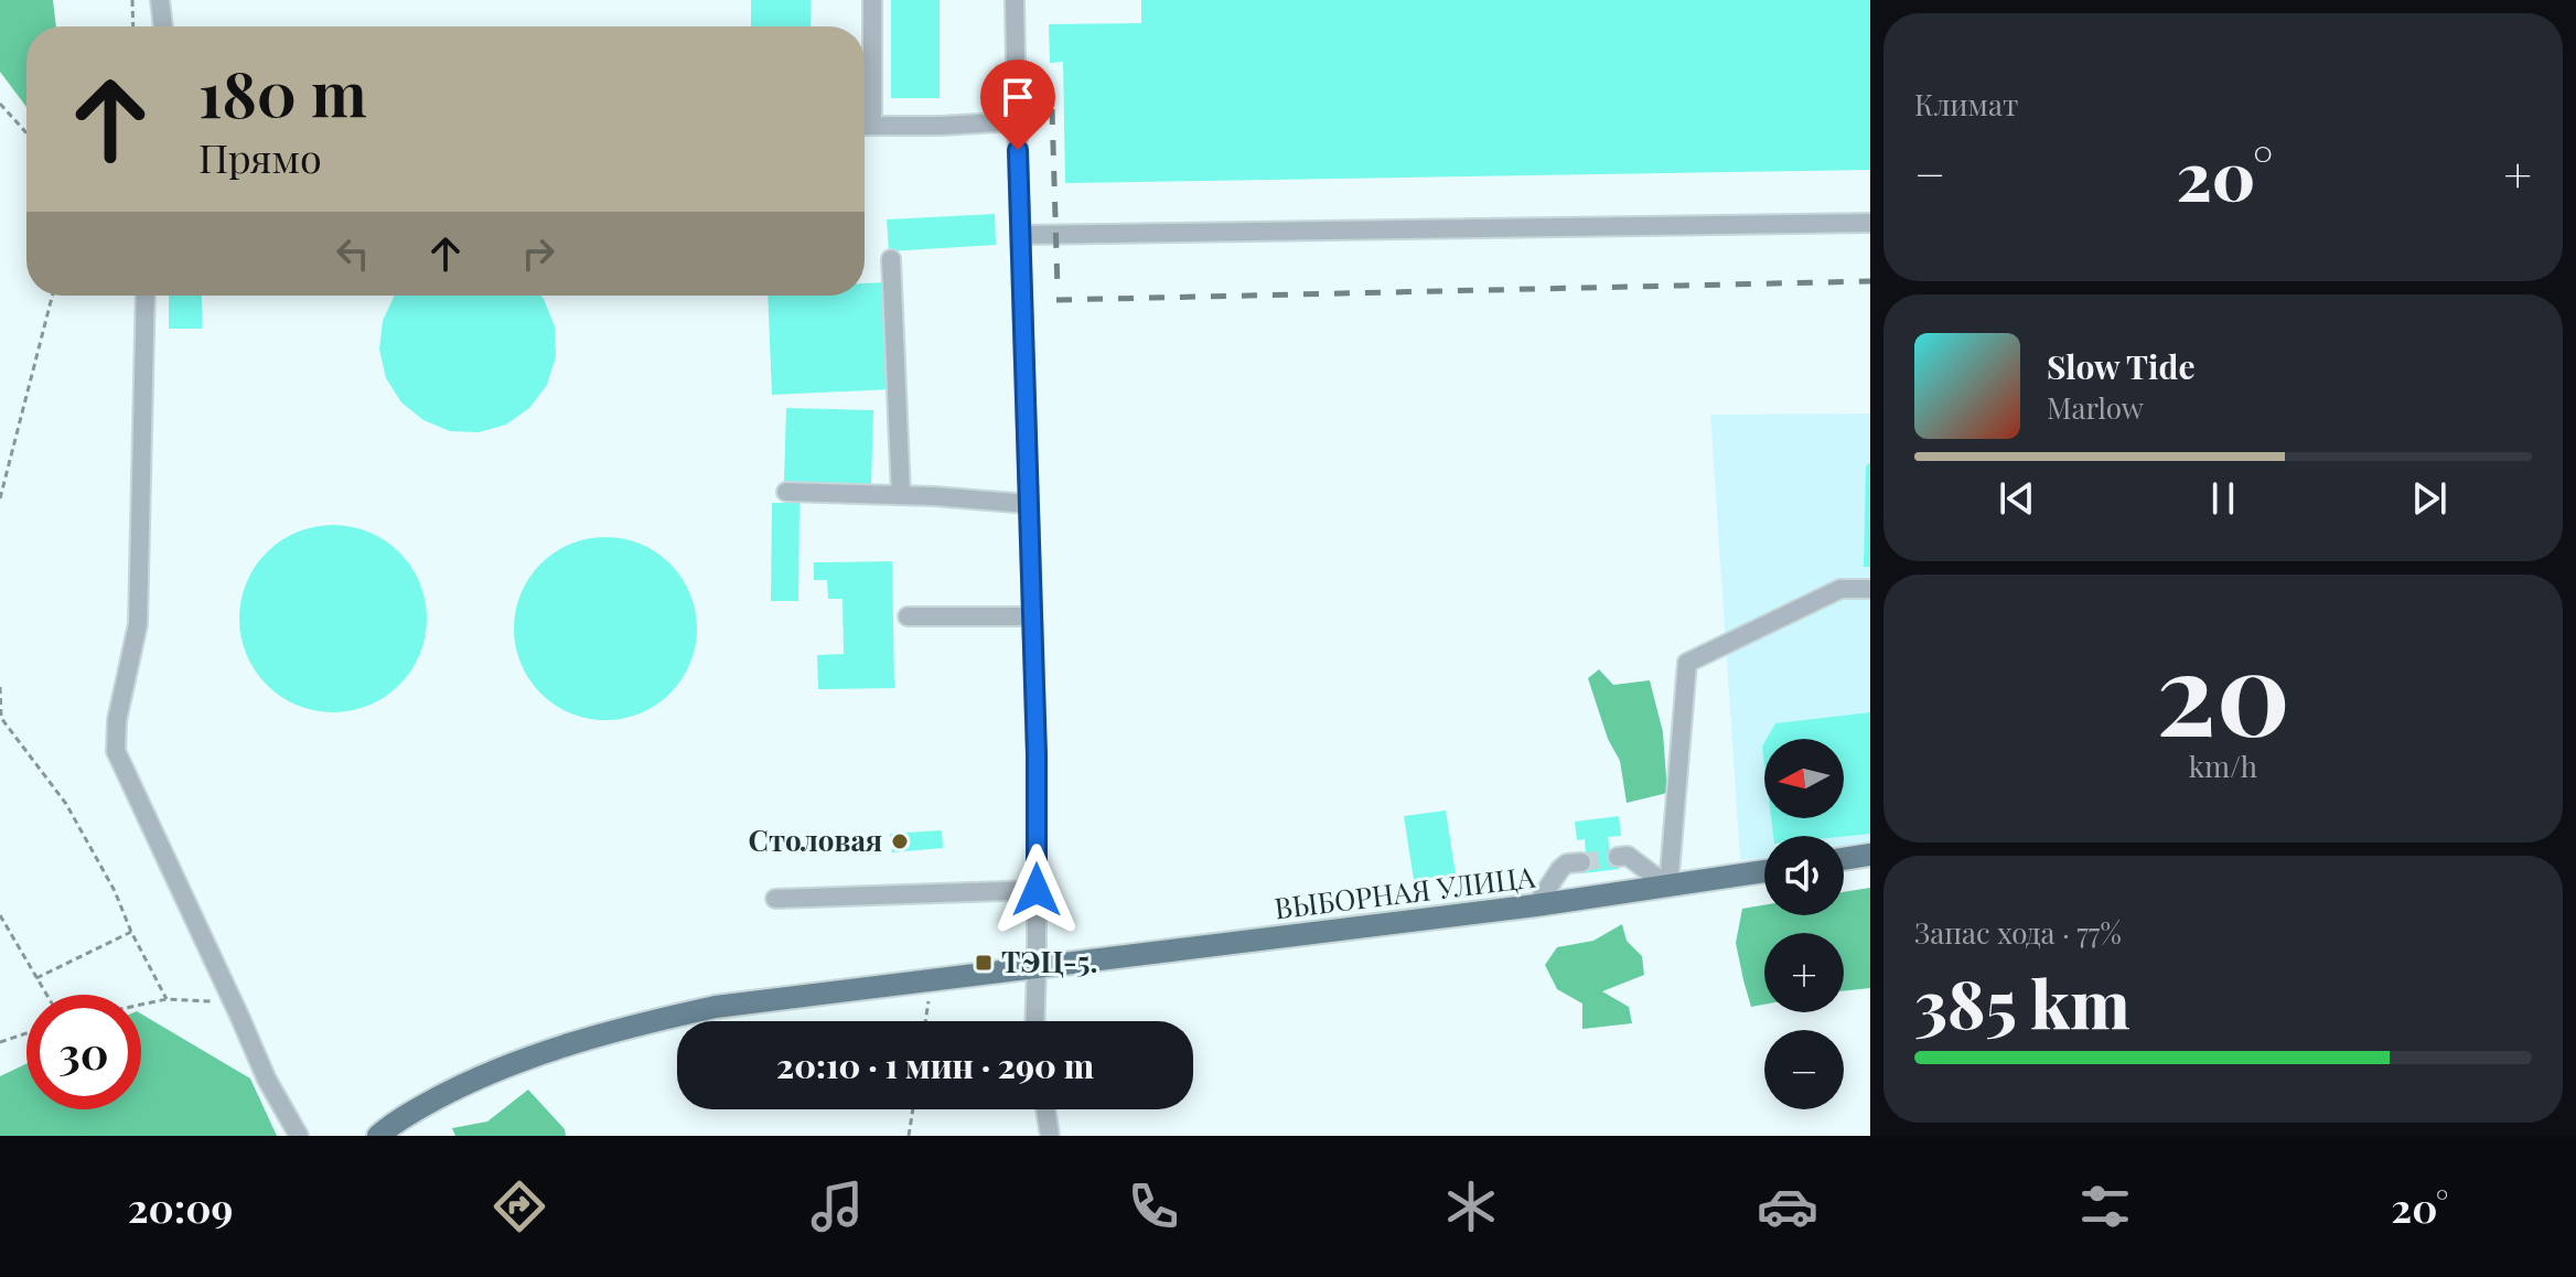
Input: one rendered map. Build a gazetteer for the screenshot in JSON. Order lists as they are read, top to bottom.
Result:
{
  "streets": {
    "main road": ["ВЫБОРНАЯ УЛИЦА"]
  },
  "places": {
    "other": ["Столовая"],
    "transit": ["ТЭЦ-5."]
  },
  "north": "left",
  "page": {
    "tile": [
      "Климат",
      ["20", "km/h"],
      ["Запас хода · 77%", "385 km"]
    ],
    "turn": ["180 m", "Прямо"],
    "heat": ["−", "20°", "+"],
    "song": ["Slow Tide", "Marlow"],
    "map_buttons": ["+", "−"],
    "limit": "30",
    "trip": "20:10 · 1 мин · 290 m",
    "tabs": ["20:09", "20°"]
  }
}
